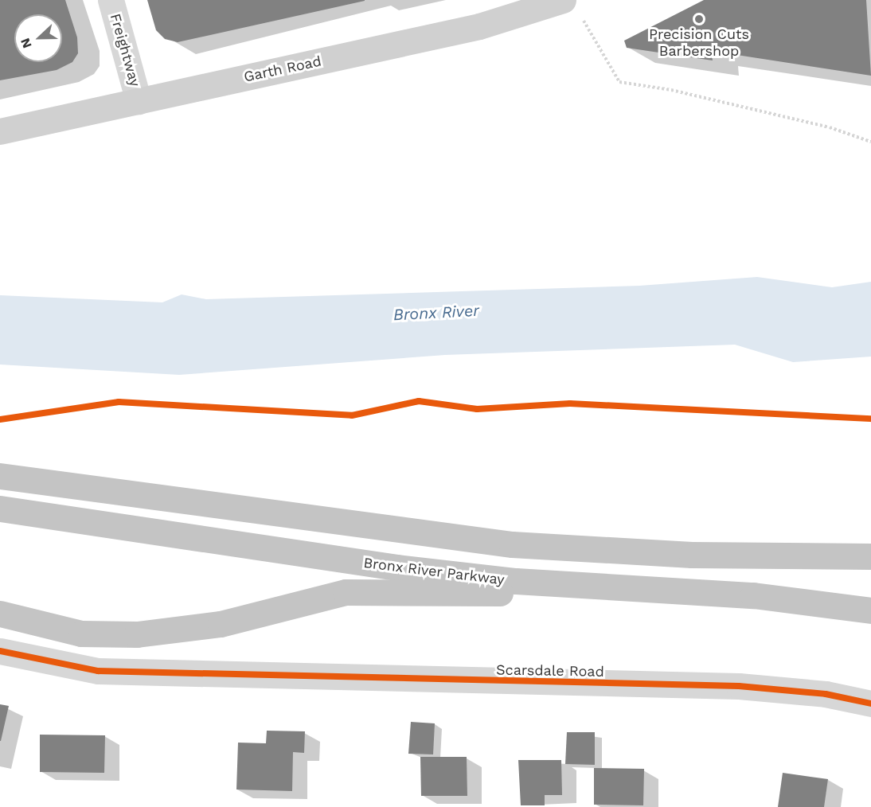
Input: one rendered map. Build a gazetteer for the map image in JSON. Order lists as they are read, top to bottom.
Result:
{
  "streets": {
    "highway": ["Bronx River Parkway"],
    "street": ["Freightway", "Garth Road", "Scarsdale Road"]
  },
  "crossings": [
    ["Freightway", "Garth Road"]
  ],
  "water": ["Bronx River"],
  "places": ["Precision Cuts Barbershop"],
  "north": "left"
}
